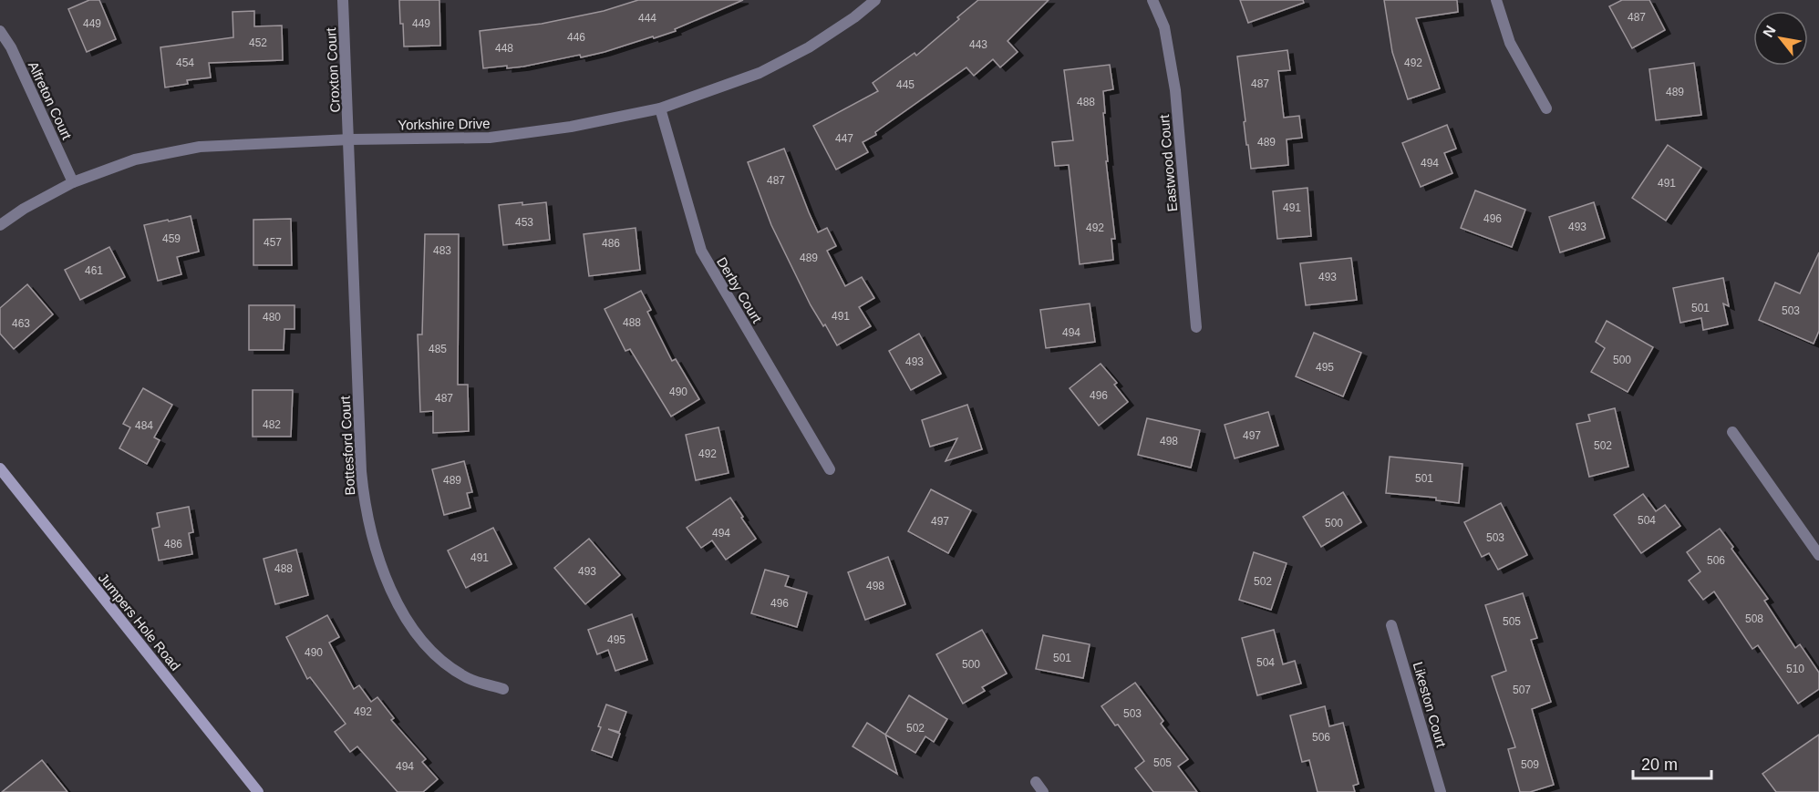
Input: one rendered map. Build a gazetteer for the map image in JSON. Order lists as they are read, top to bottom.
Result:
{
  "streets": {
    "main road": ["Jumpers Hole Road"],
    "street": [
      "Croxton Court",
      "Alfreton Court",
      "Yorkshire Drive",
      "Eastwood Court",
      "Derby Court",
      "Bottesford Court",
      "Likeston Court"
    ]
  },
  "crossings": [
    ["Croxton Court", "Yorkshire Drive"],
    ["Croxton Court", "Bottesford Court"],
    ["Alfreton Court", "Yorkshire Drive"],
    ["Yorkshire Drive", "Derby Court"],
    ["Yorkshire Drive", "Bottesford Court"]
  ],
  "house_numbers": [
    "487",
    "444",
    "449",
    "449",
    "446",
    "452",
    "443",
    "448",
    "454",
    "492",
    "487",
    "445",
    "489",
    "488",
    "447",
    "489",
    "494",
    "487",
    "491",
    "491",
    "496",
    "453",
    "493",
    "492",
    "459",
    "457",
    "486",
    "483",
    "489",
    "461",
    "493",
    "501",
    "503",
    "491",
    "480",
    "488",
    "463",
    "494",
    "485",
    "500",
    "493",
    "495",
    "490",
    "496",
    "487",
    "482",
    "484",
    "497",
    "498",
    "502",
    "492",
    "501",
    "489",
    "504",
    "497",
    "500",
    "494",
    "503",
    "486",
    "491",
    "506",
    "488",
    "493",
    "502",
    "498",
    "496",
    "508",
    "505",
    "495",
    "490",
    "501",
    "504",
    "500",
    "510",
    "507",
    "492",
    "503",
    "502",
    "506",
    "505",
    "509",
    "494"
  ],
  "scale_bar": "20 m",
  "north": "top left"
}
